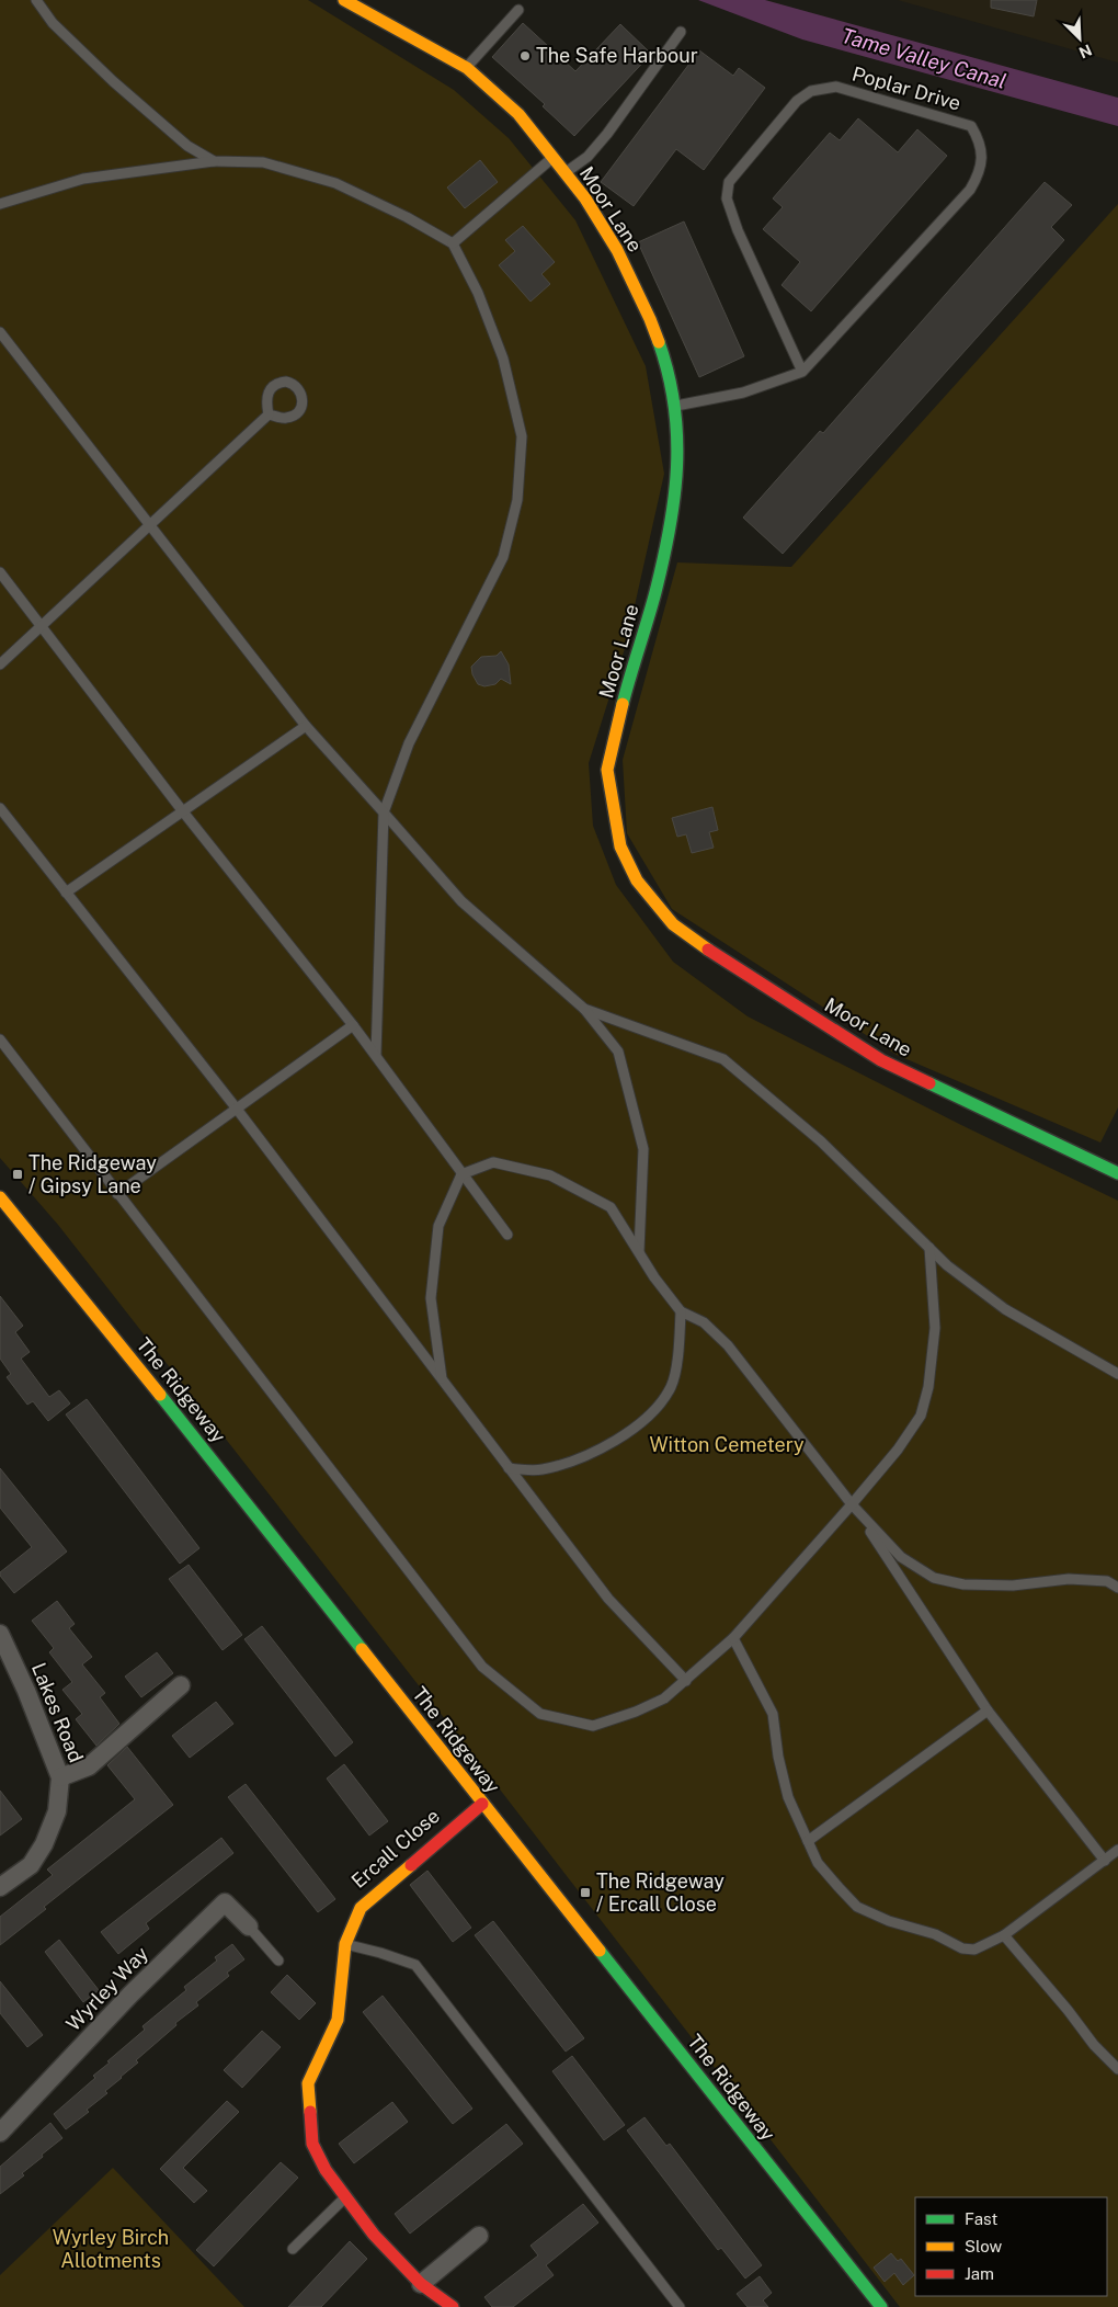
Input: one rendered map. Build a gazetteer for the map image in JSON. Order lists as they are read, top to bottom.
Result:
{
  "streets": {
    "street": [
      "Moor Lane",
      "The Ridgeway",
      "Lakes Road",
      "Ercall Close",
      "Wyrley Way"
    ],
    "lane": ["Poplar Drive"]
  },
  "crossings": [
    ["Poplar Drive", "Moor Lane"],
    ["The Ridgeway", "Ercall Close"]
  ],
  "water": ["Tame Valley Canal"],
  "parks": ["Witton Cemetery", "Wyrley Birch Allotments"],
  "places": {
    "other": ["The Safe Harbour"],
    "transit": ["The Ridgeway / Gipsy Lane", "The Ridgeway / Ercall Close"]
  },
  "legend": ["Fast", "Slow", "Jam"],
  "north": "bottom right"
}
